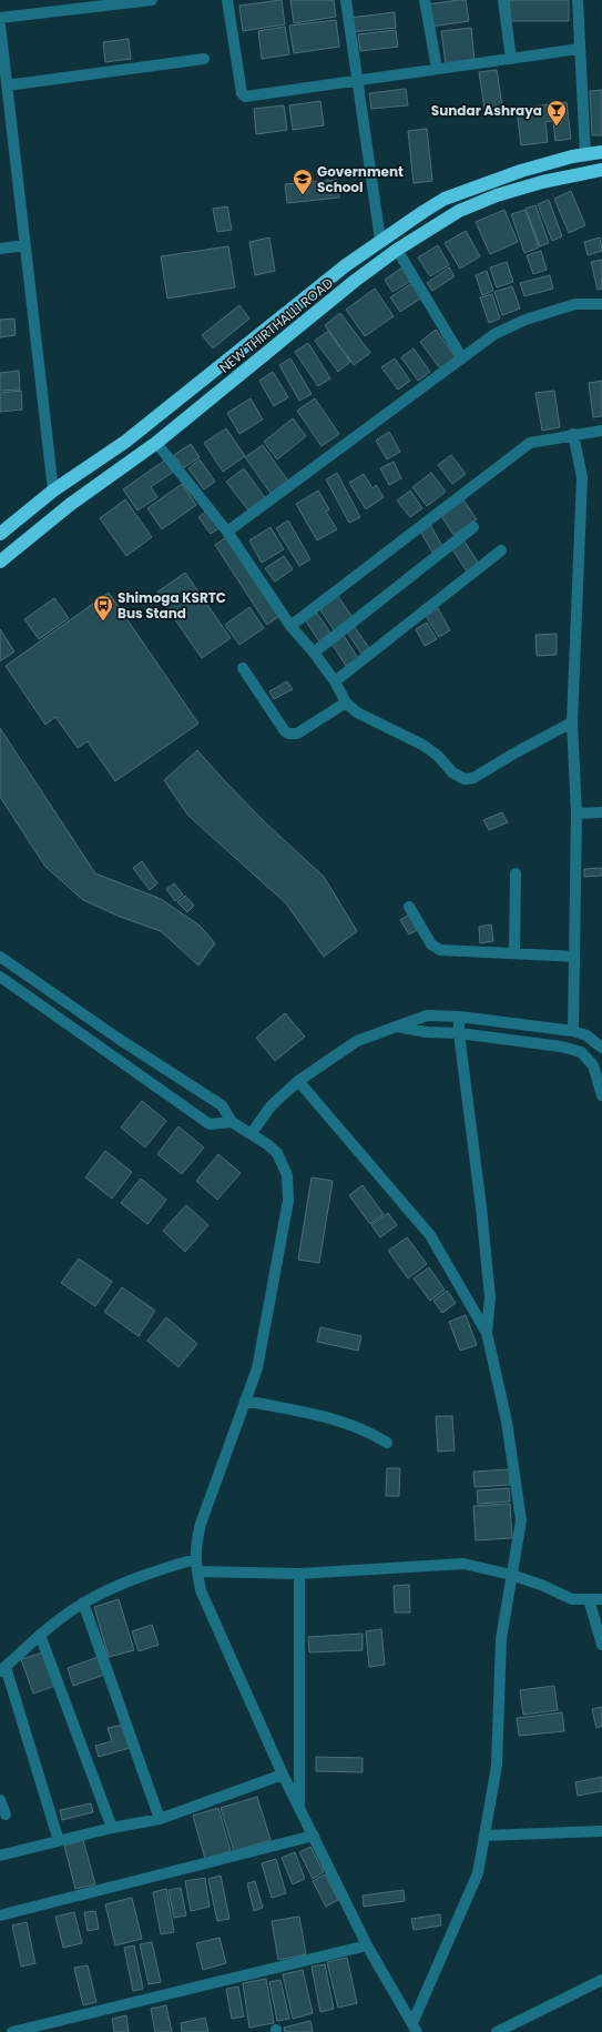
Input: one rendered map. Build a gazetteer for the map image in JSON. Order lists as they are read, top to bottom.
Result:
{
  "streets": {
    "highway": ["NEW THIRTHALLI ROAD"]
  },
  "places": {
    "bar": ["Sundar Ashraya"],
    "school or university": ["Government School"],
    "bus stop": ["Shimoga KSRTC Bus Stand"]
  }
}
